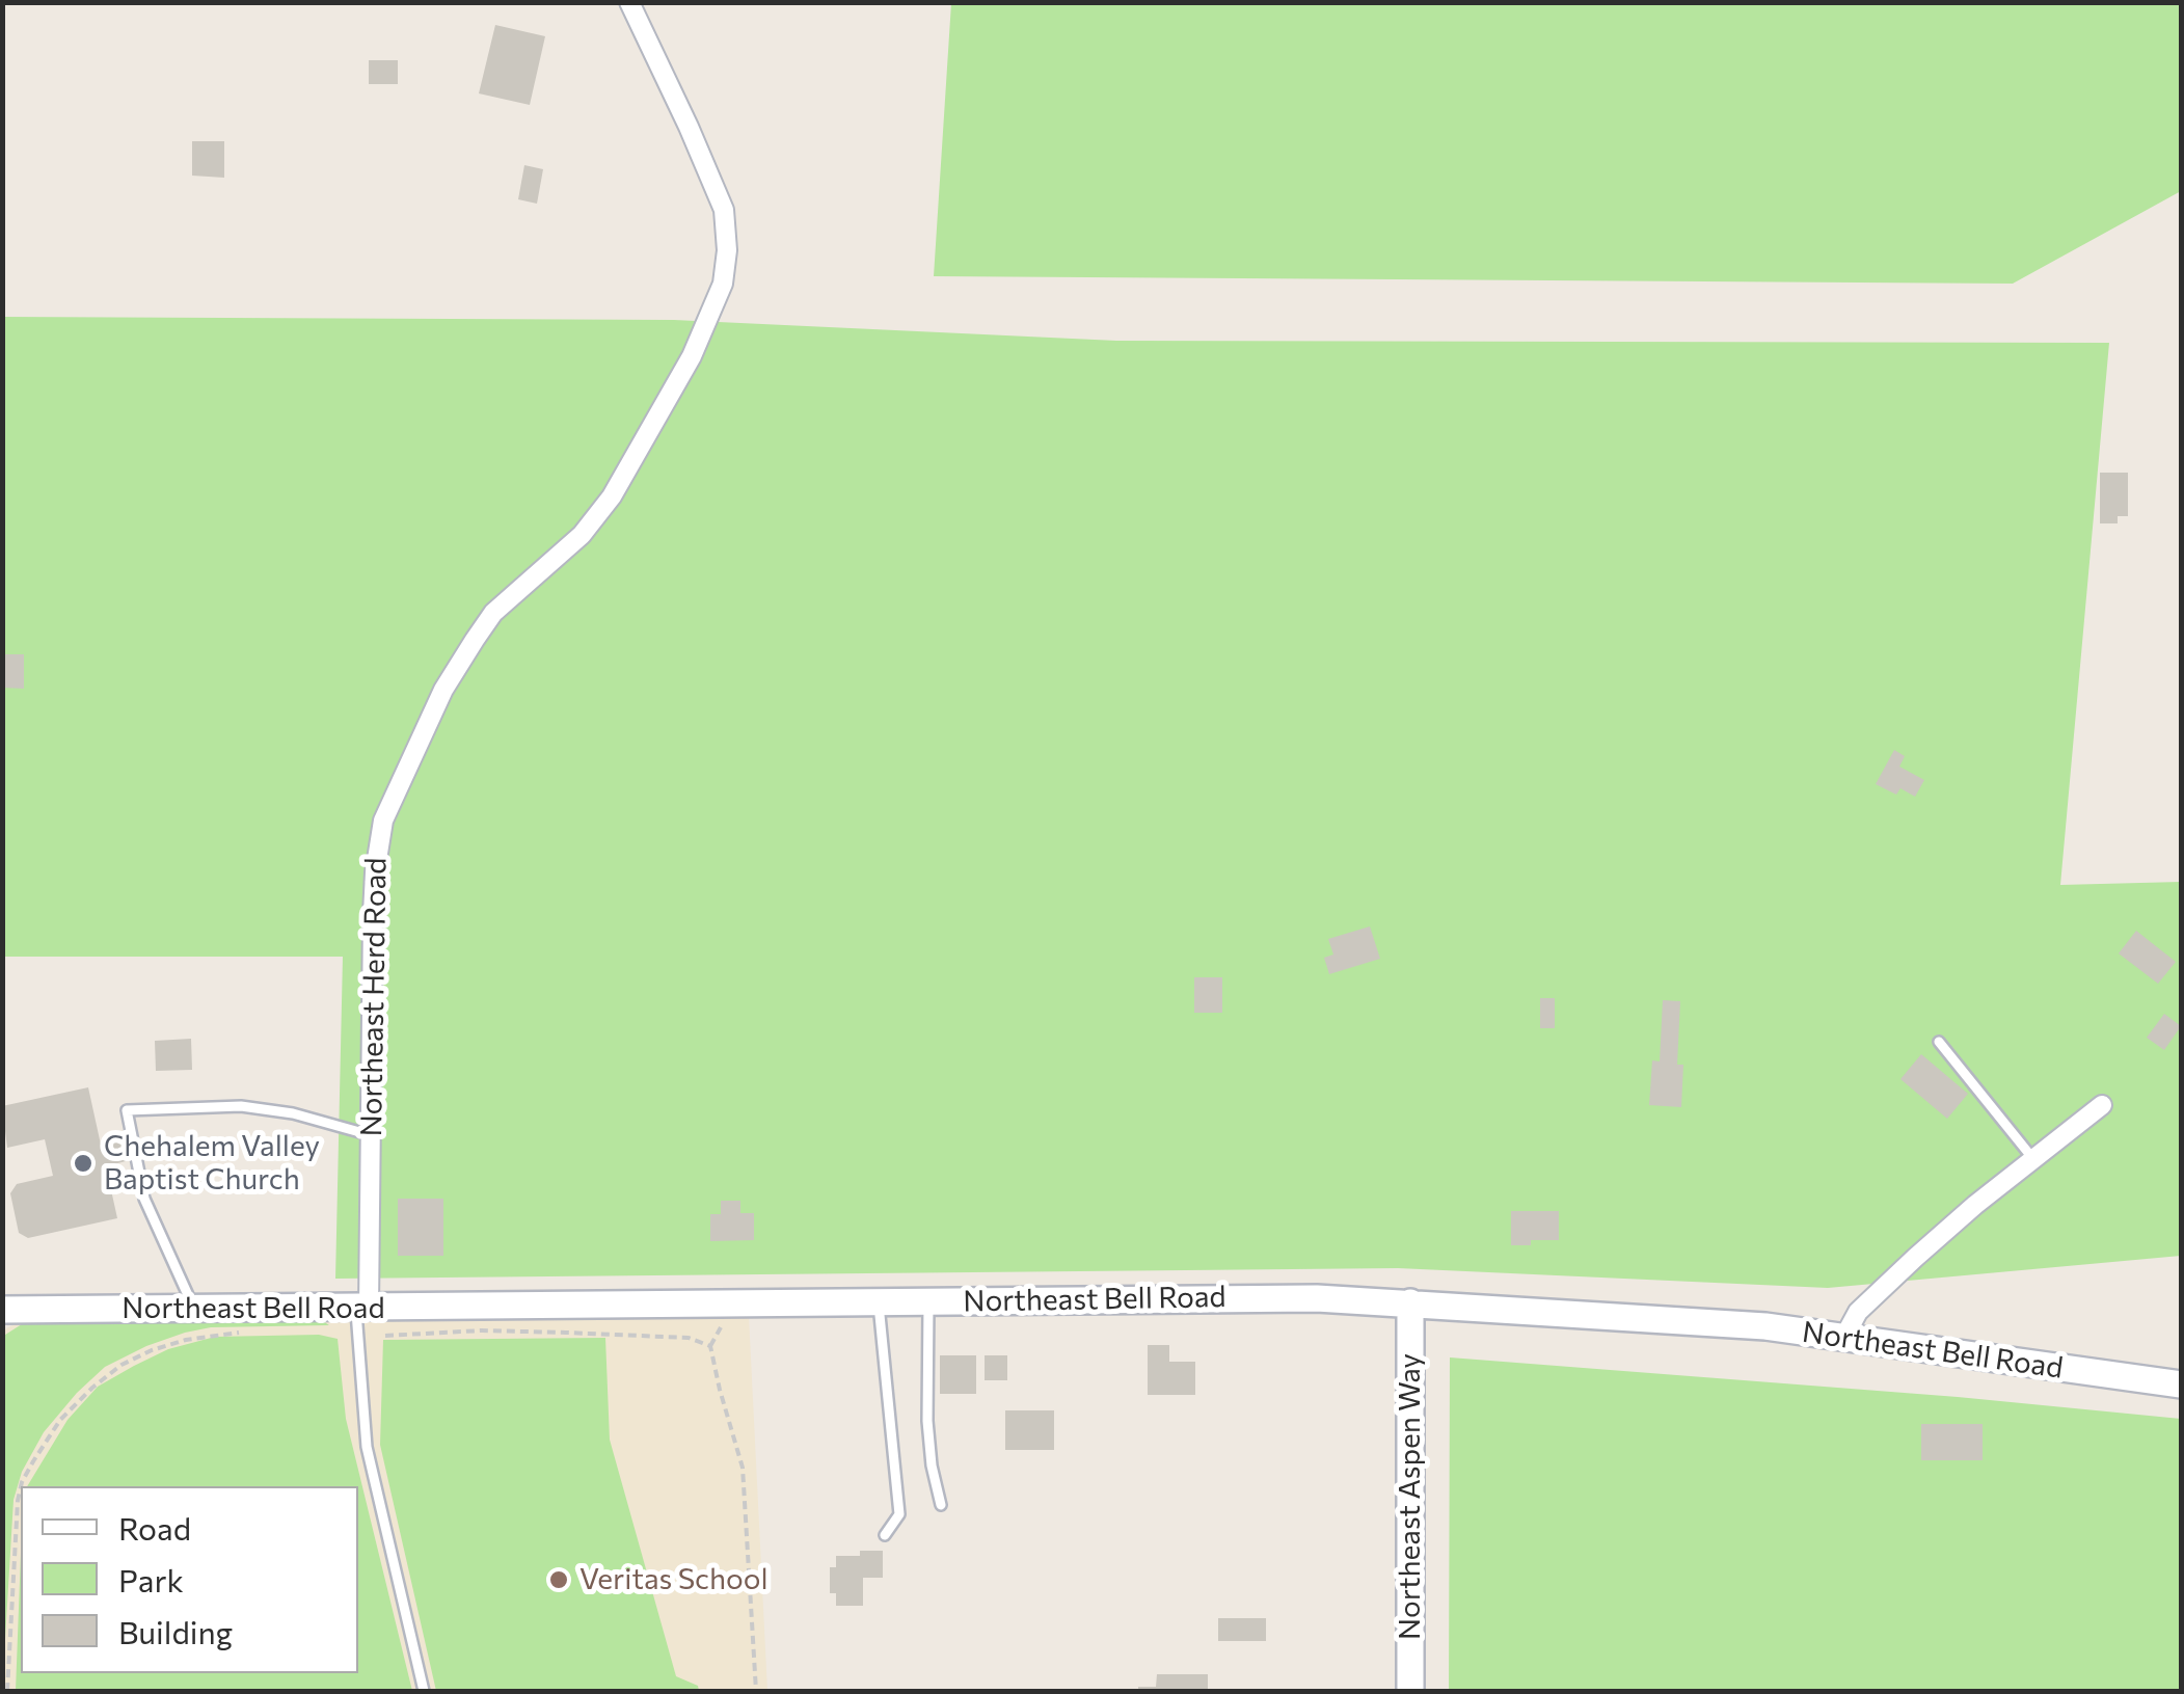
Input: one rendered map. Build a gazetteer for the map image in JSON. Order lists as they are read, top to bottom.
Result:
{
  "streets": {
    "main road": ["Northeast Bell Road", "Northeast Aspen Way"],
    "street": ["Northeast Herd Road"]
  },
  "crossings": [
    ["Northeast Herd Road", "Northeast Bell Road"],
    ["Northeast Bell Road", "Northeast Aspen Way"]
  ],
  "places": ["Chehalem Valley Baptist Church", "Veritas School"],
  "legend": ["Road", "Park", "Building"]
}
